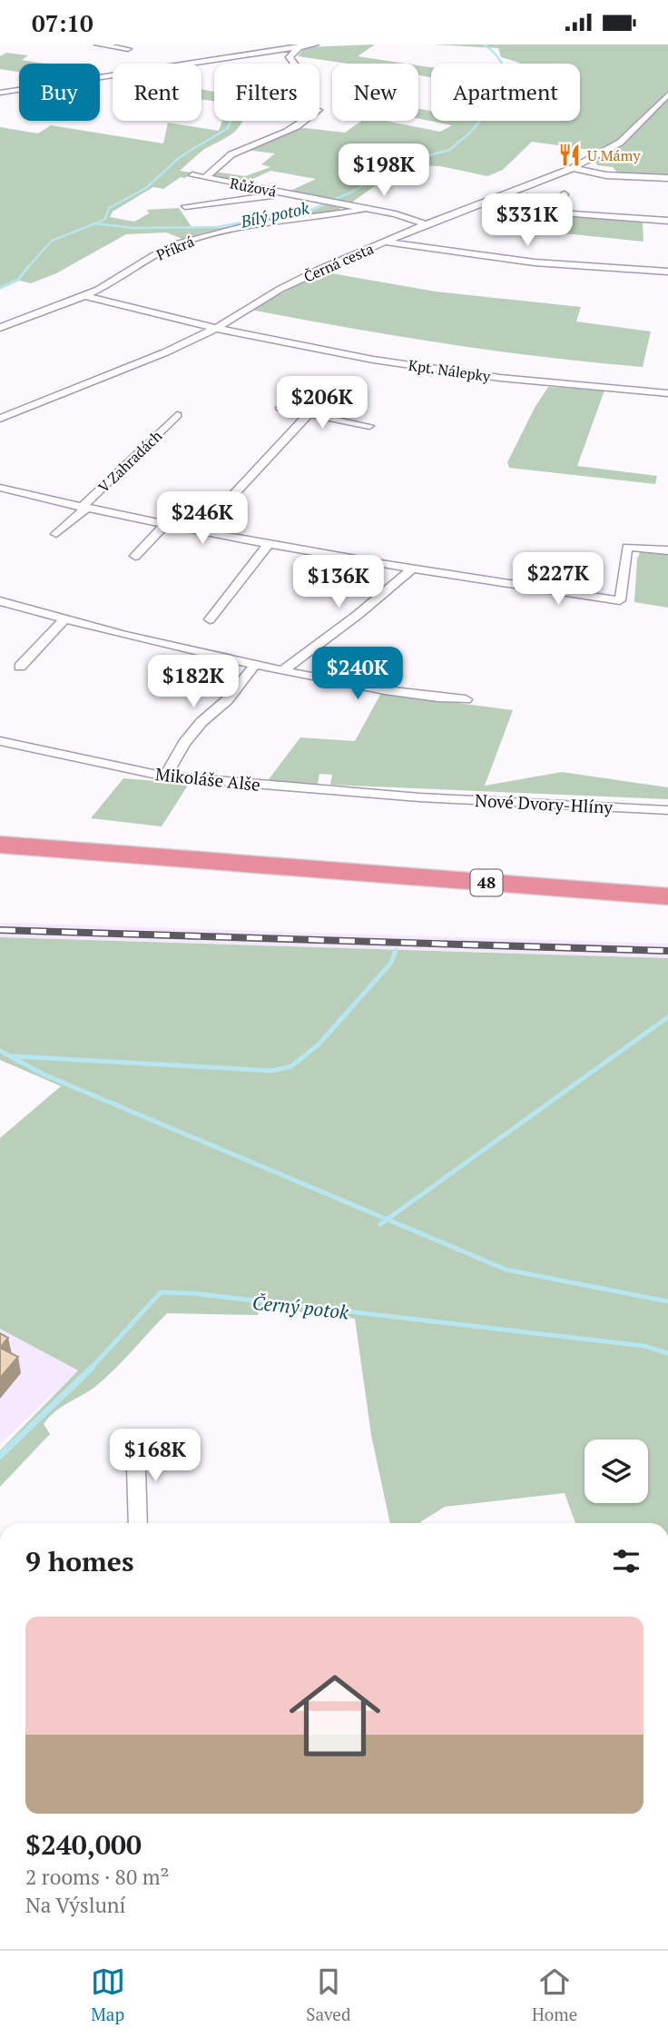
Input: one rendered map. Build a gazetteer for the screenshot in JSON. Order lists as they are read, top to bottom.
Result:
{
  "streets": {
    "highway": ["48"],
    "street": [
      "Růžová",
      "Příkrá",
      "Černá cesta",
      "Kpt. Nálepky",
      "V Zahradách",
      "Mikoláše Alše",
      "Nové Dvory-Hlíny"
    ]
  },
  "crossings": [
    ["Růžová", "Příkrá"],
    ["Růžová", "Černá cesta"],
    ["Příkrá", "Kpt. Nálepky"],
    ["Černá cesta", "Kpt. Nálepky"],
    ["Mikoláše Alše", "Nové Dvory-Hlíny"]
  ],
  "water": ["Bílý potok", "Černý potok"],
  "places": {
    "restaurant": ["U Mámy"]
  },
  "page": {
    "status": "07:10",
    "chip": [
      "Buy",
      "Rent",
      "Filters",
      "New",
      "Apartment"
    ],
    "price": [
      "$198K",
      "$331K",
      "$206K",
      "$246K",
      "$227K",
      "$136K",
      "$240K",
      "$182K",
      "$168K"
    ],
    "heading": "9 homes",
    "list": [
      {
        "name": "$240,000",
        "note": "2 rooms · 80 m² · Na Výsluní"
      }
    ],
    "tabs": ["Map", "Saved", "Home"]
  }
}
